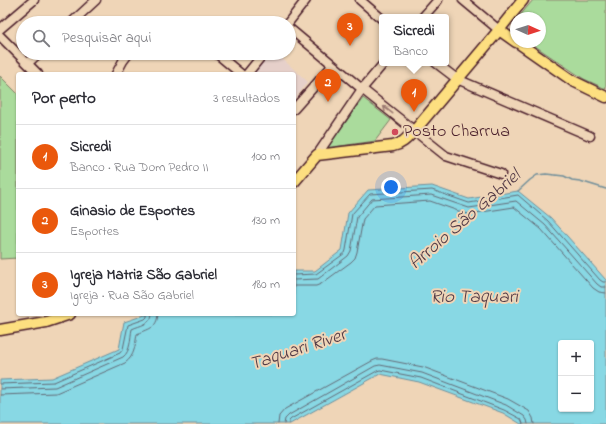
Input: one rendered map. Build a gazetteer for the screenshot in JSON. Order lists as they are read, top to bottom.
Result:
{
  "water": ["Arroio São Gabriel", "Rio Taquari", "Taquari River"],
  "places": ["Posto Charrua"],
  "north": "right",
  "page": {
    "pins": ["3", "2", "1"],
    "popup": ["Sicredi", "Banco"],
    "search": "Pesquisar aqui",
    "heading": ["Por perto", "3 resultados"],
    "list": [
      {
        "mark": "1",
        "name": "Sicredi",
        "note": "Banco · Rua Dom Pedro II",
        "value": "100 m"
      },
      {
        "mark": "2",
        "name": "Ginasio de Esportes",
        "note": "Esportes",
        "value": "130 m"
      },
      {
        "mark": "3",
        "name": "Igreja Matriz São Gabriel",
        "note": "Igreja · Rua São Gabriel",
        "value": "180 m"
      }
    ],
    "map_buttons": ["+", "−"]
  }
}
